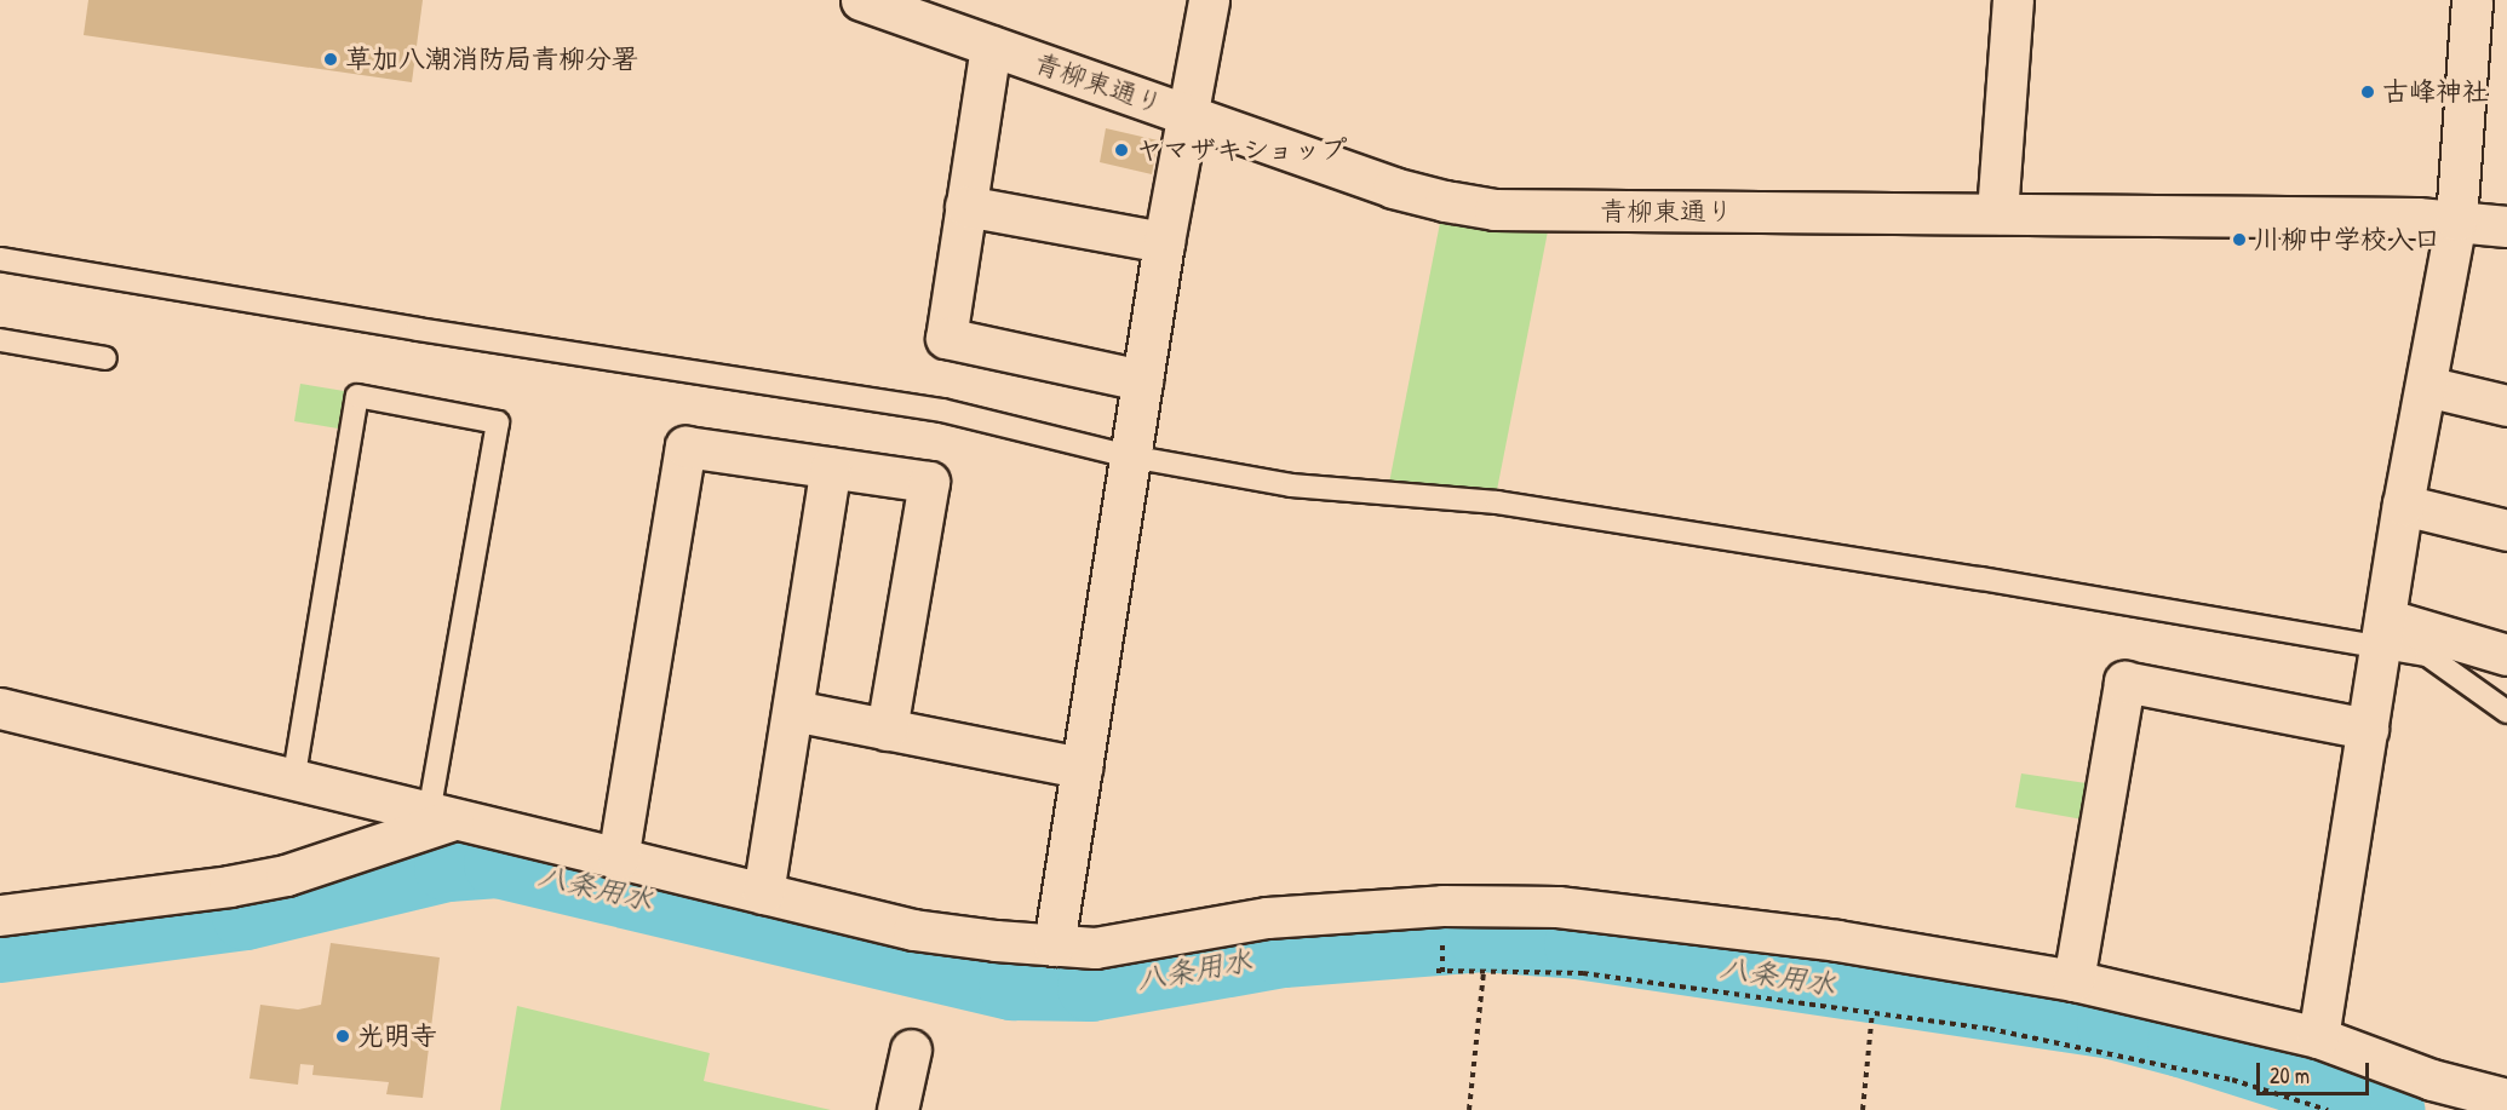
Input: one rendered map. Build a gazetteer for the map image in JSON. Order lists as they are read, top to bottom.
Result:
{
  "streets": {
    "street": ["青柳東通り"]
  },
  "water": ["八条用水"],
  "places": [
    "草加八潮消防局青柳分署",
    "古峰神社",
    "ヤマザキショップ",
    "川柳中学校入口",
    "光明寺"
  ],
  "scale_bar": "20 m"
}
